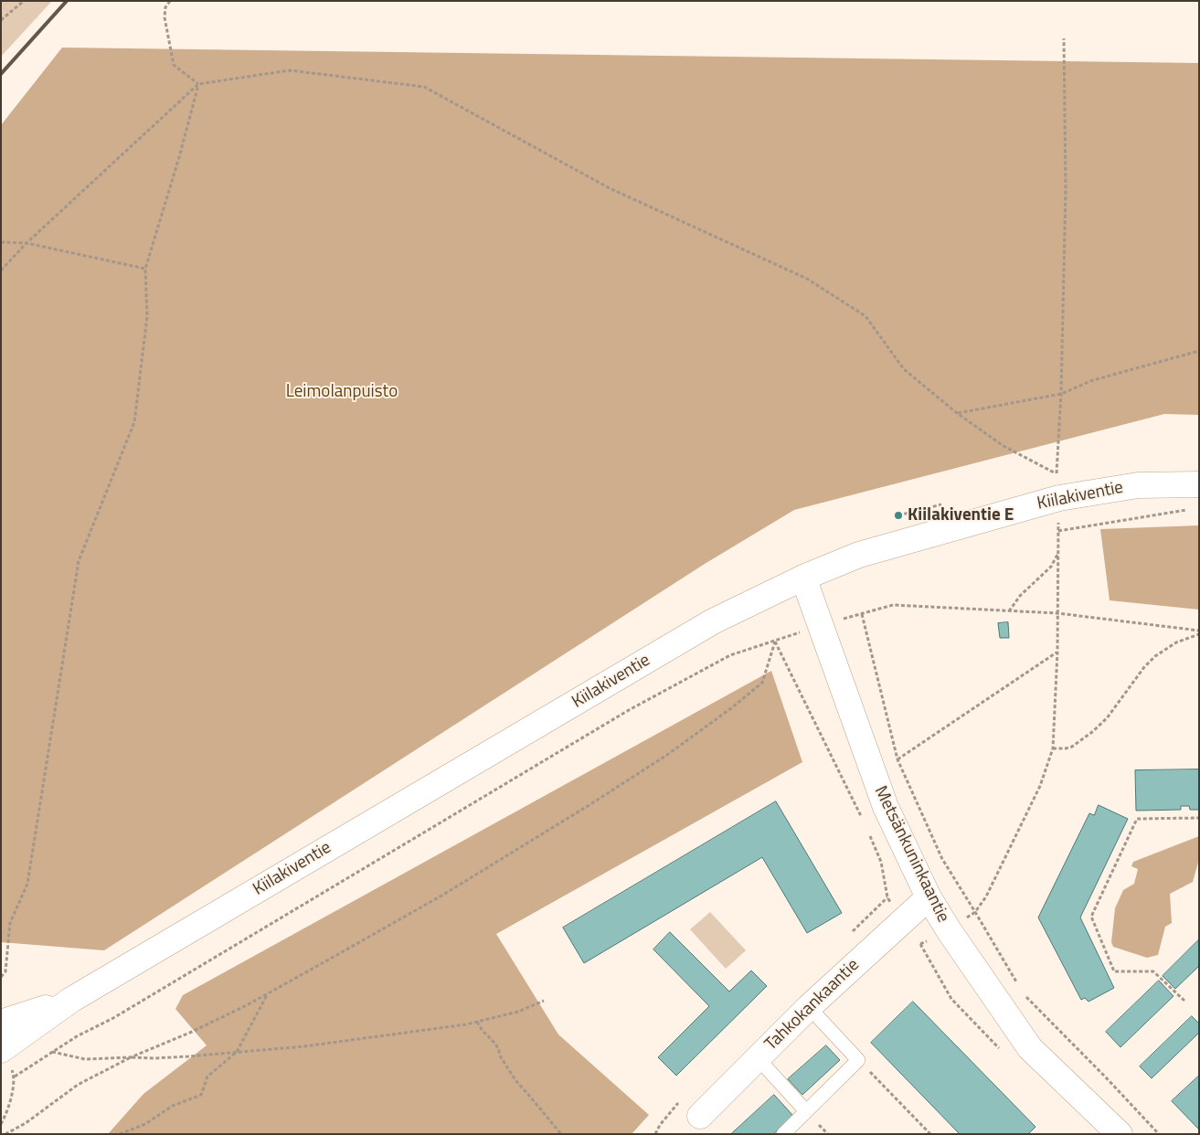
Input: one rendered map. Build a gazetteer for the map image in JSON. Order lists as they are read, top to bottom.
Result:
{
  "streets": {
    "street": ["Kiilakiventie", "Metsänkuninkaantie", "Tahkokankaantie"]
  },
  "crossings": [
    ["Kiilakiventie", "Metsänkuninkaantie"],
    ["Metsänkuninkaantie", "Tahkokankaantie"]
  ],
  "parks": ["Leimolanpuisto"],
  "places": ["Kiilakiventie E"]
}
